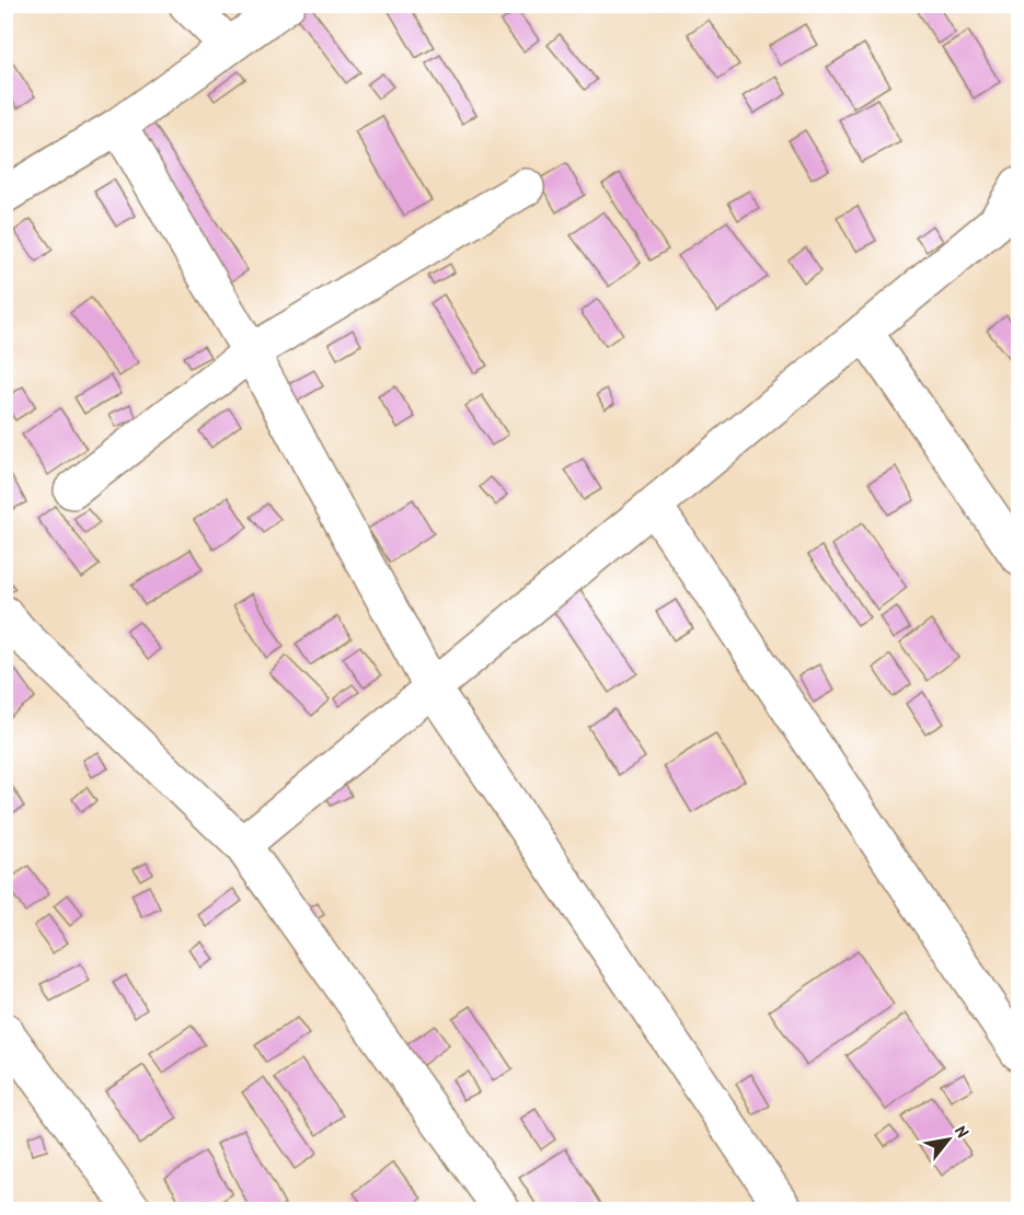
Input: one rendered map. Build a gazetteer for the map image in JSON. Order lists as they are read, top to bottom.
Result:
{
  "north": "top right"
}
